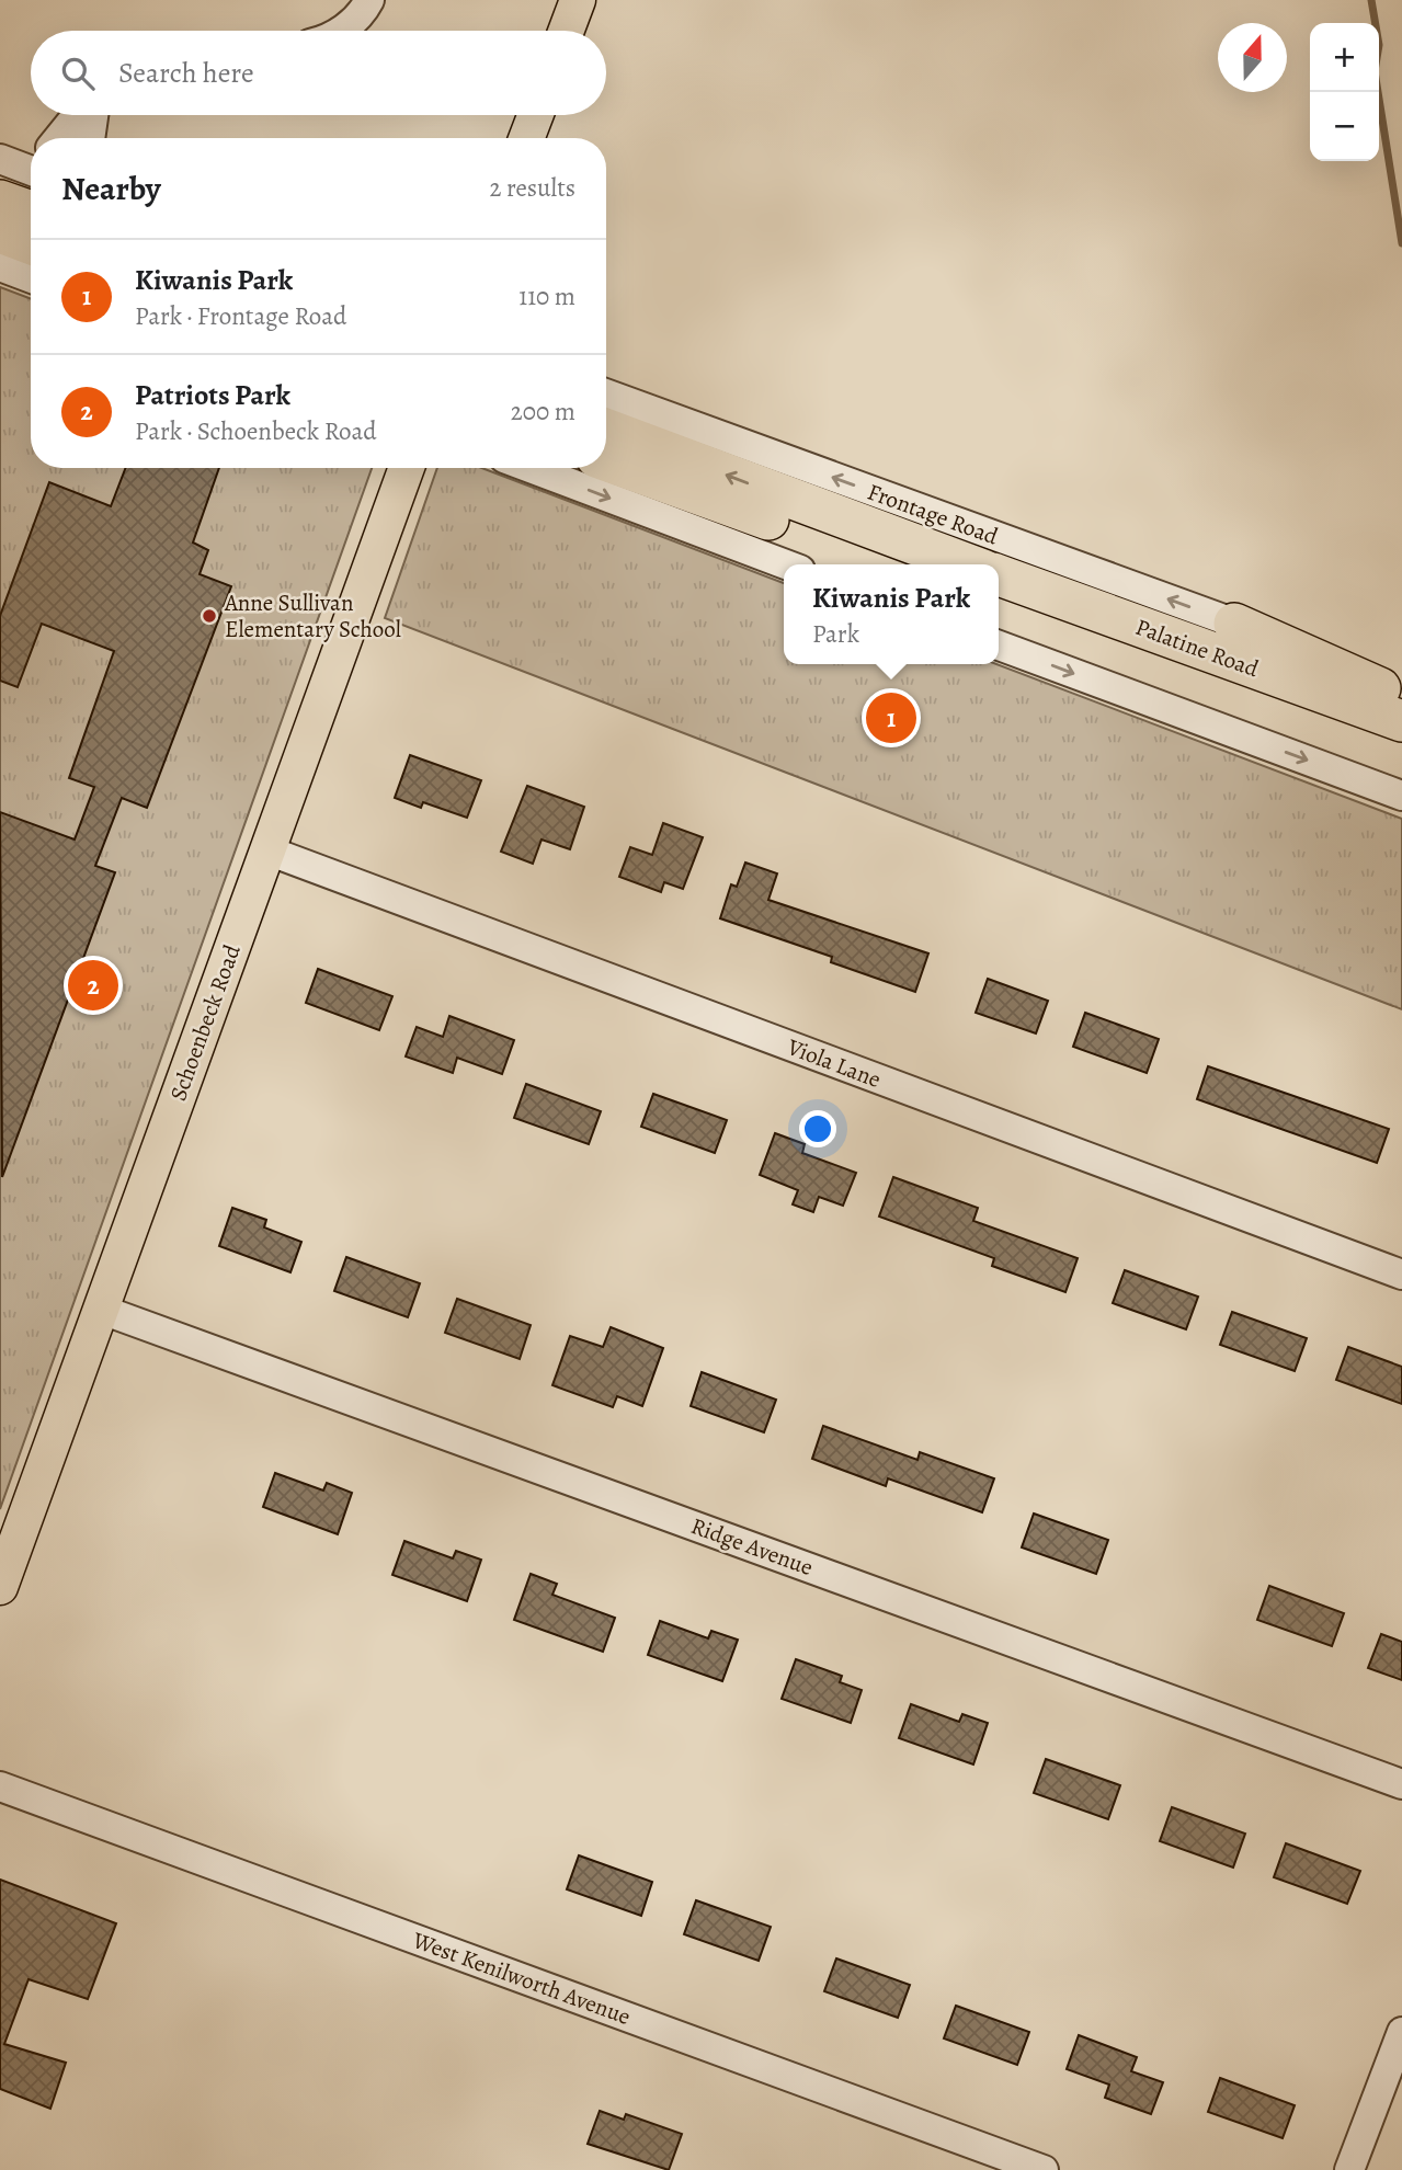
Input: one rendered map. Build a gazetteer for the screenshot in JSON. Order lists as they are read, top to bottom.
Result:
{
  "streets": {
    "highway": ["Palatine Road"],
    "main road": ["Schoenbeck Road"],
    "street": [
      "Frontage Road",
      "Viola Lane",
      "Ridge Avenue",
      "West Kenilworth Avenue"
    ]
  },
  "crossings": [
    ["Schoenbeck Road", "Viola Lane"],
    ["Schoenbeck Road", "Ridge Avenue"]
  ],
  "places": ["Anne Sullivan Elementary School"],
  "north": "top",
  "page": {
    "map_buttons": ["+", "−"],
    "search": "Search here",
    "heading": ["Nearby", "2 results"],
    "list": [
      {
        "mark": "1",
        "name": "Kiwanis Park",
        "note": "Park · Frontage Road",
        "value": "110 m"
      },
      {
        "mark": "2",
        "name": "Patriots Park",
        "note": "Park · Schoenbeck Road",
        "value": "200 m"
      }
    ],
    "popup": ["Kiwanis Park", "Park"],
    "pins": ["1", "2"]
  }
}
